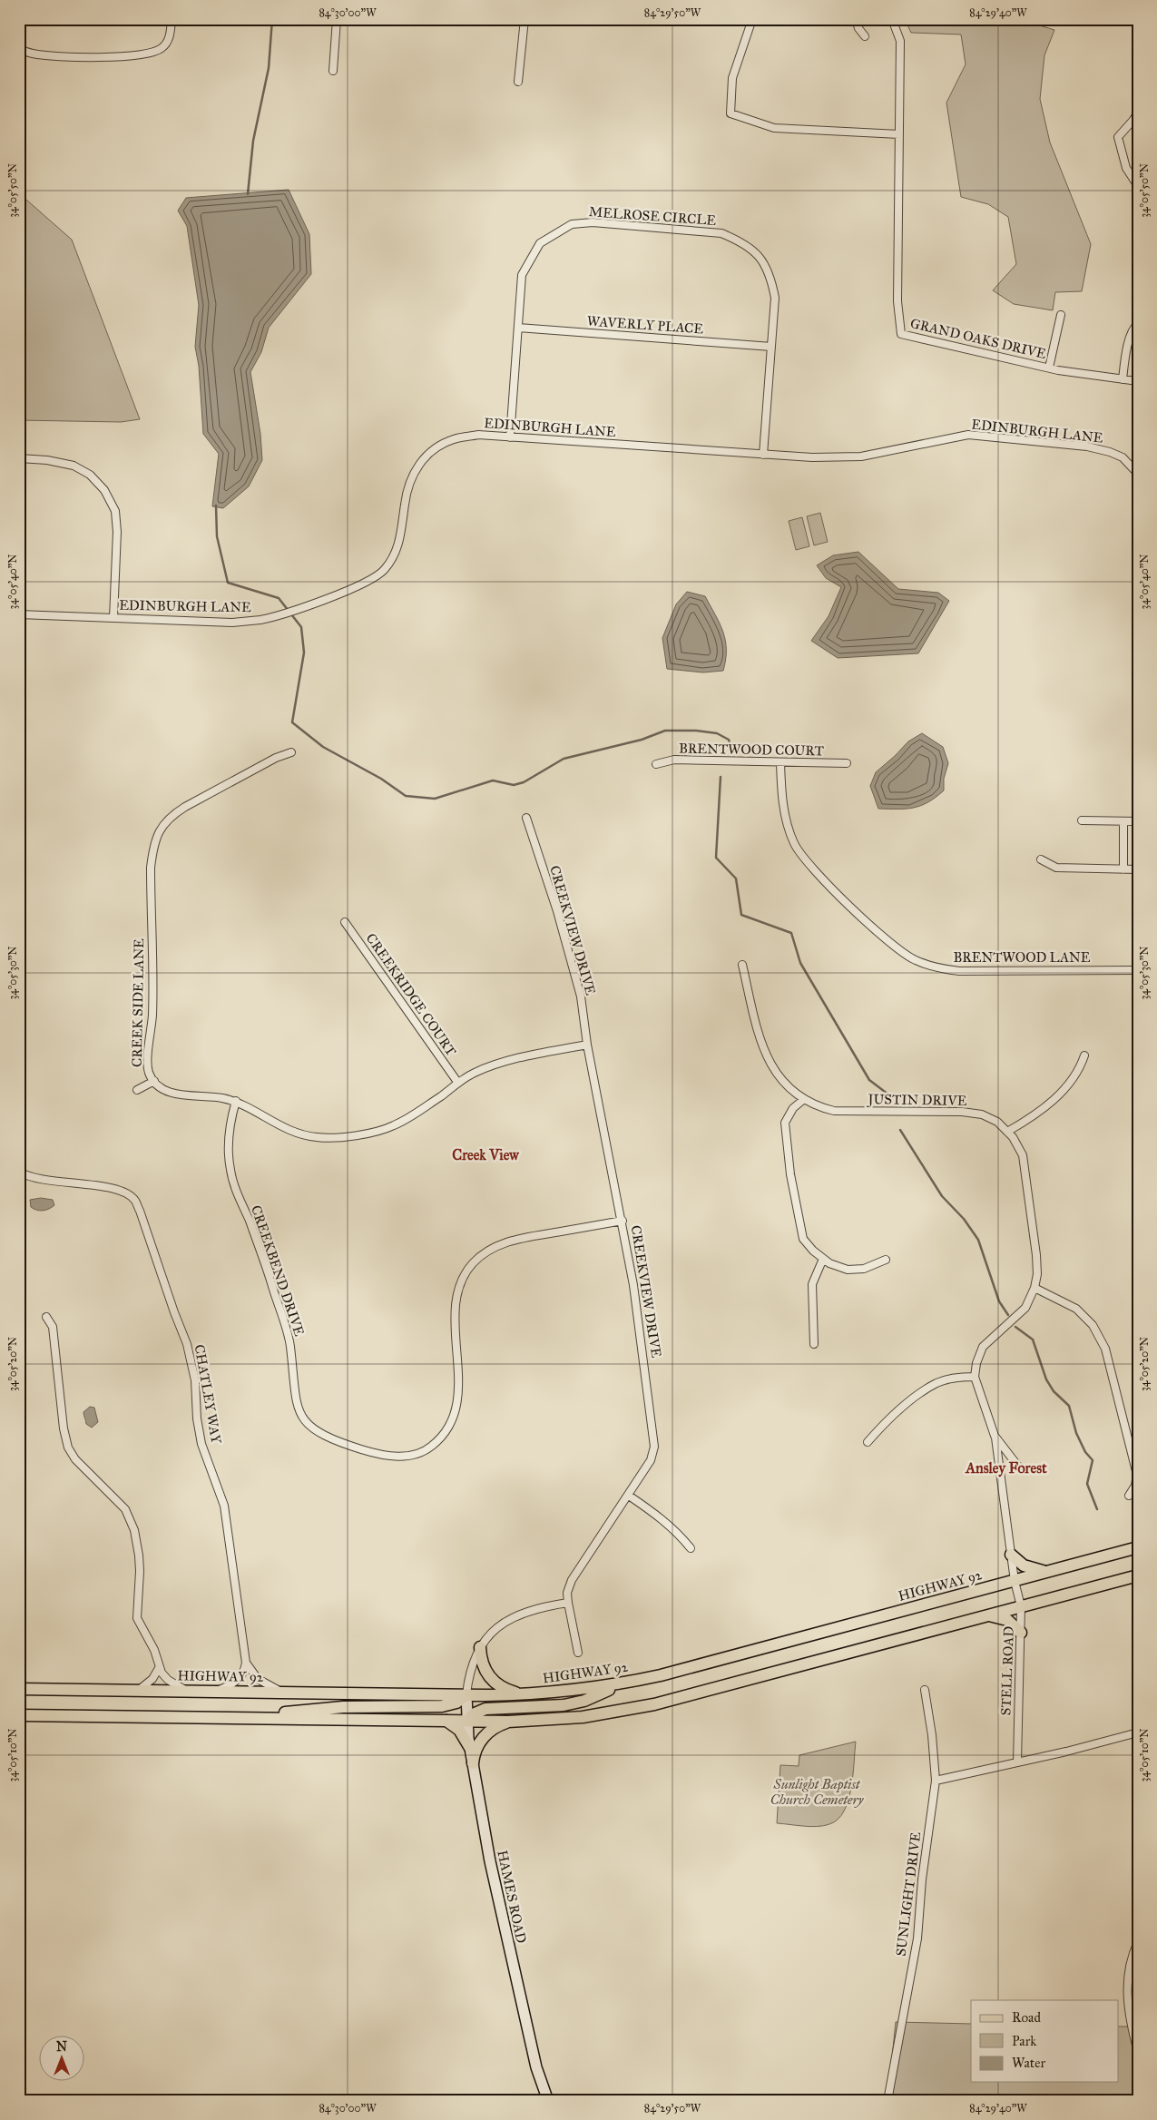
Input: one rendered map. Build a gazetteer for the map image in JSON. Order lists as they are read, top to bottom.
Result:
{
  "streets": {
    "main road": ["HIGHWAY 92"],
    "street": [
      "MELROSE CIRCLE",
      "WAVERLY PLACE",
      "GRAND OAKS DRIVE",
      "EDINBURGH LANE",
      "BRENTWOOD COURT",
      "CREEKVIEW DRIVE",
      "BRENTWOOD LANE",
      "CREEKRIDGE COURT",
      "CREEK SIDE LANE",
      "JUSTIN DRIVE",
      "CREEKBEND DRIVE",
      "CHATLEY WAY",
      "STELL ROAD",
      "SUNLIGHT DRIVE",
      "HAMES ROAD"
    ]
  },
  "crossings": [
    ["MELROSE CIRCLE", "WAVERLY PLACE"],
    ["MELROSE CIRCLE", "EDINBURGH LANE"],
    ["BRENTWOOD COURT", "BRENTWOOD LANE"],
    ["CREEKVIEW DRIVE", "CREEK SIDE LANE"],
    ["CREEKVIEW DRIVE", "CREEKBEND DRIVE"],
    ["CREEKRIDGE COURT", "CREEK SIDE LANE"],
    ["CREEK SIDE LANE", "CREEKBEND DRIVE"],
    ["HIGHWAY 92", "STELL ROAD"],
    ["HIGHWAY 92", "HAMES ROAD"]
  ],
  "districts": ["Creek View", "Ansley Forest"],
  "parks": ["Sunlight Baptist Church Cemetery"],
  "legend": ["Road", "Park", "Water"],
  "north": "top",
  "coordinates": [
    "84°30'00\"W",
    "84°29'50\"W",
    "84°29'40\"W",
    "34°05'50\"N",
    "34°05'40\"N",
    "34°05'30\"N",
    "34°05'20\"N",
    "34°05'10\"N"
  ]
}
